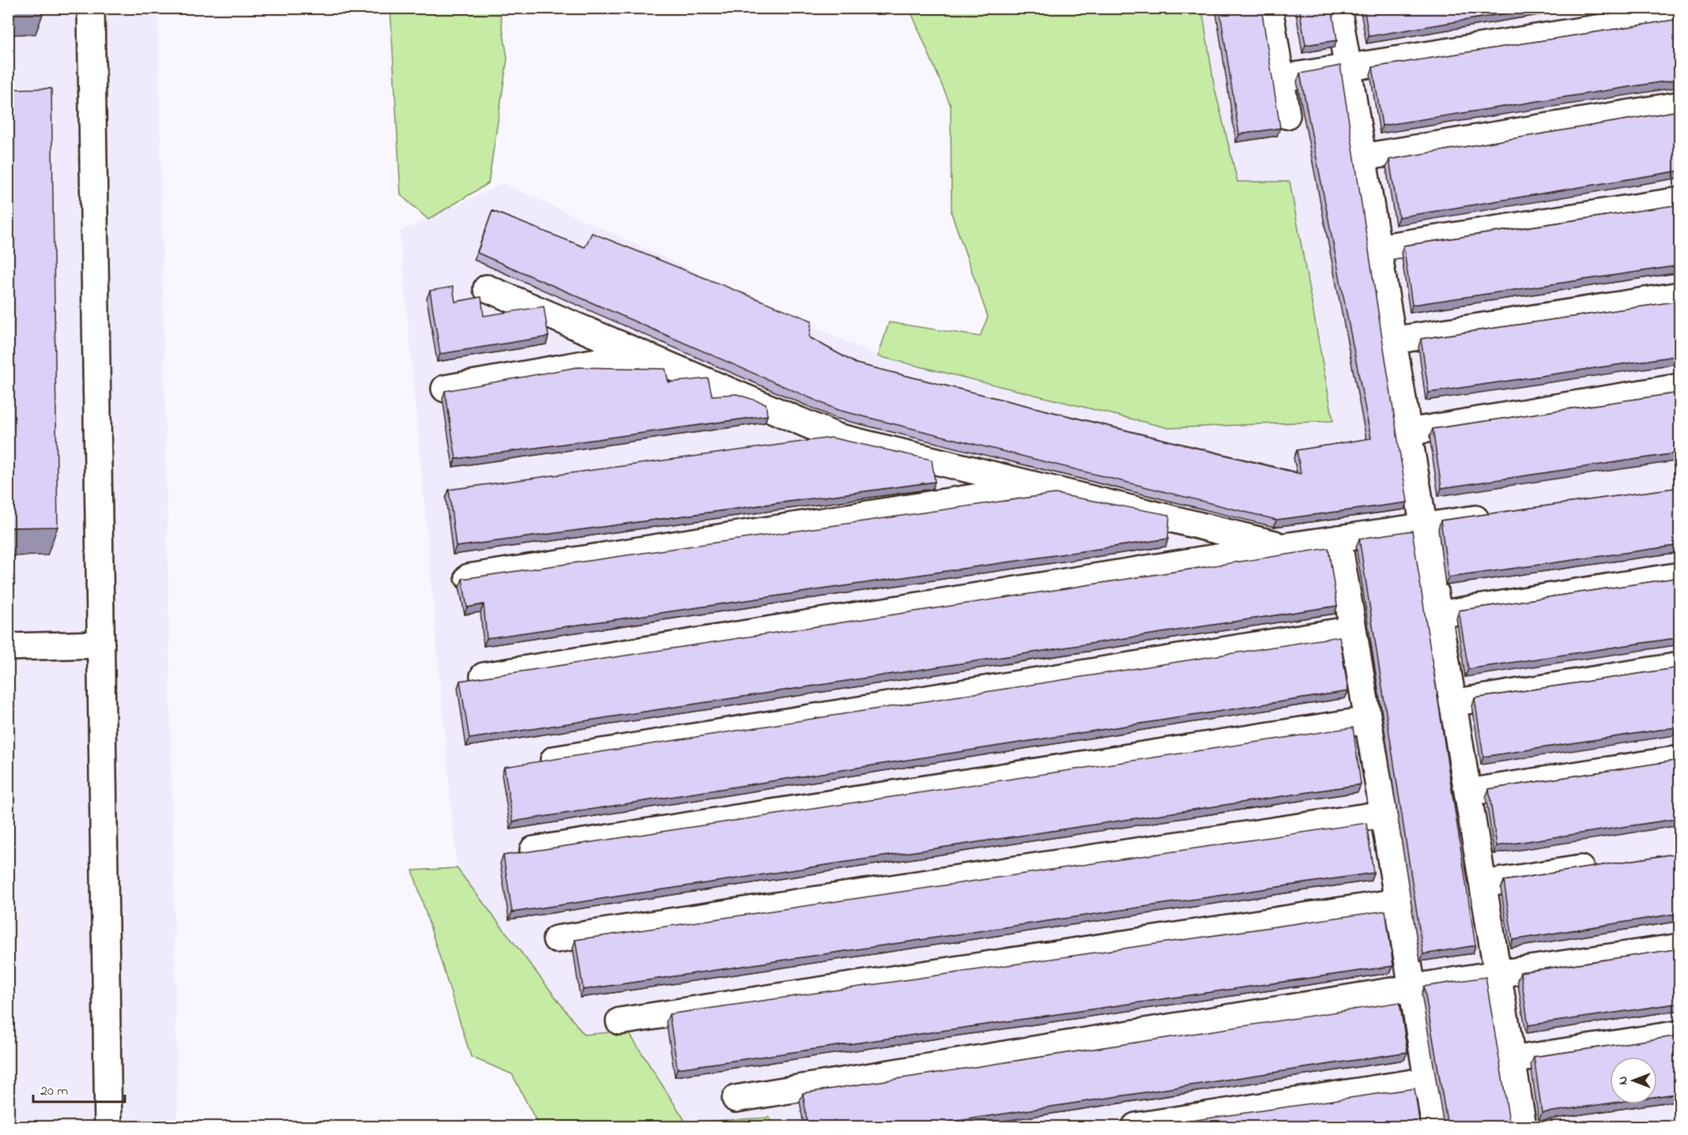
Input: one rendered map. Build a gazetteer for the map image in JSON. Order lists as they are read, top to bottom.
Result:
{
  "scale_bar": "20 m",
  "north": "left"
}
